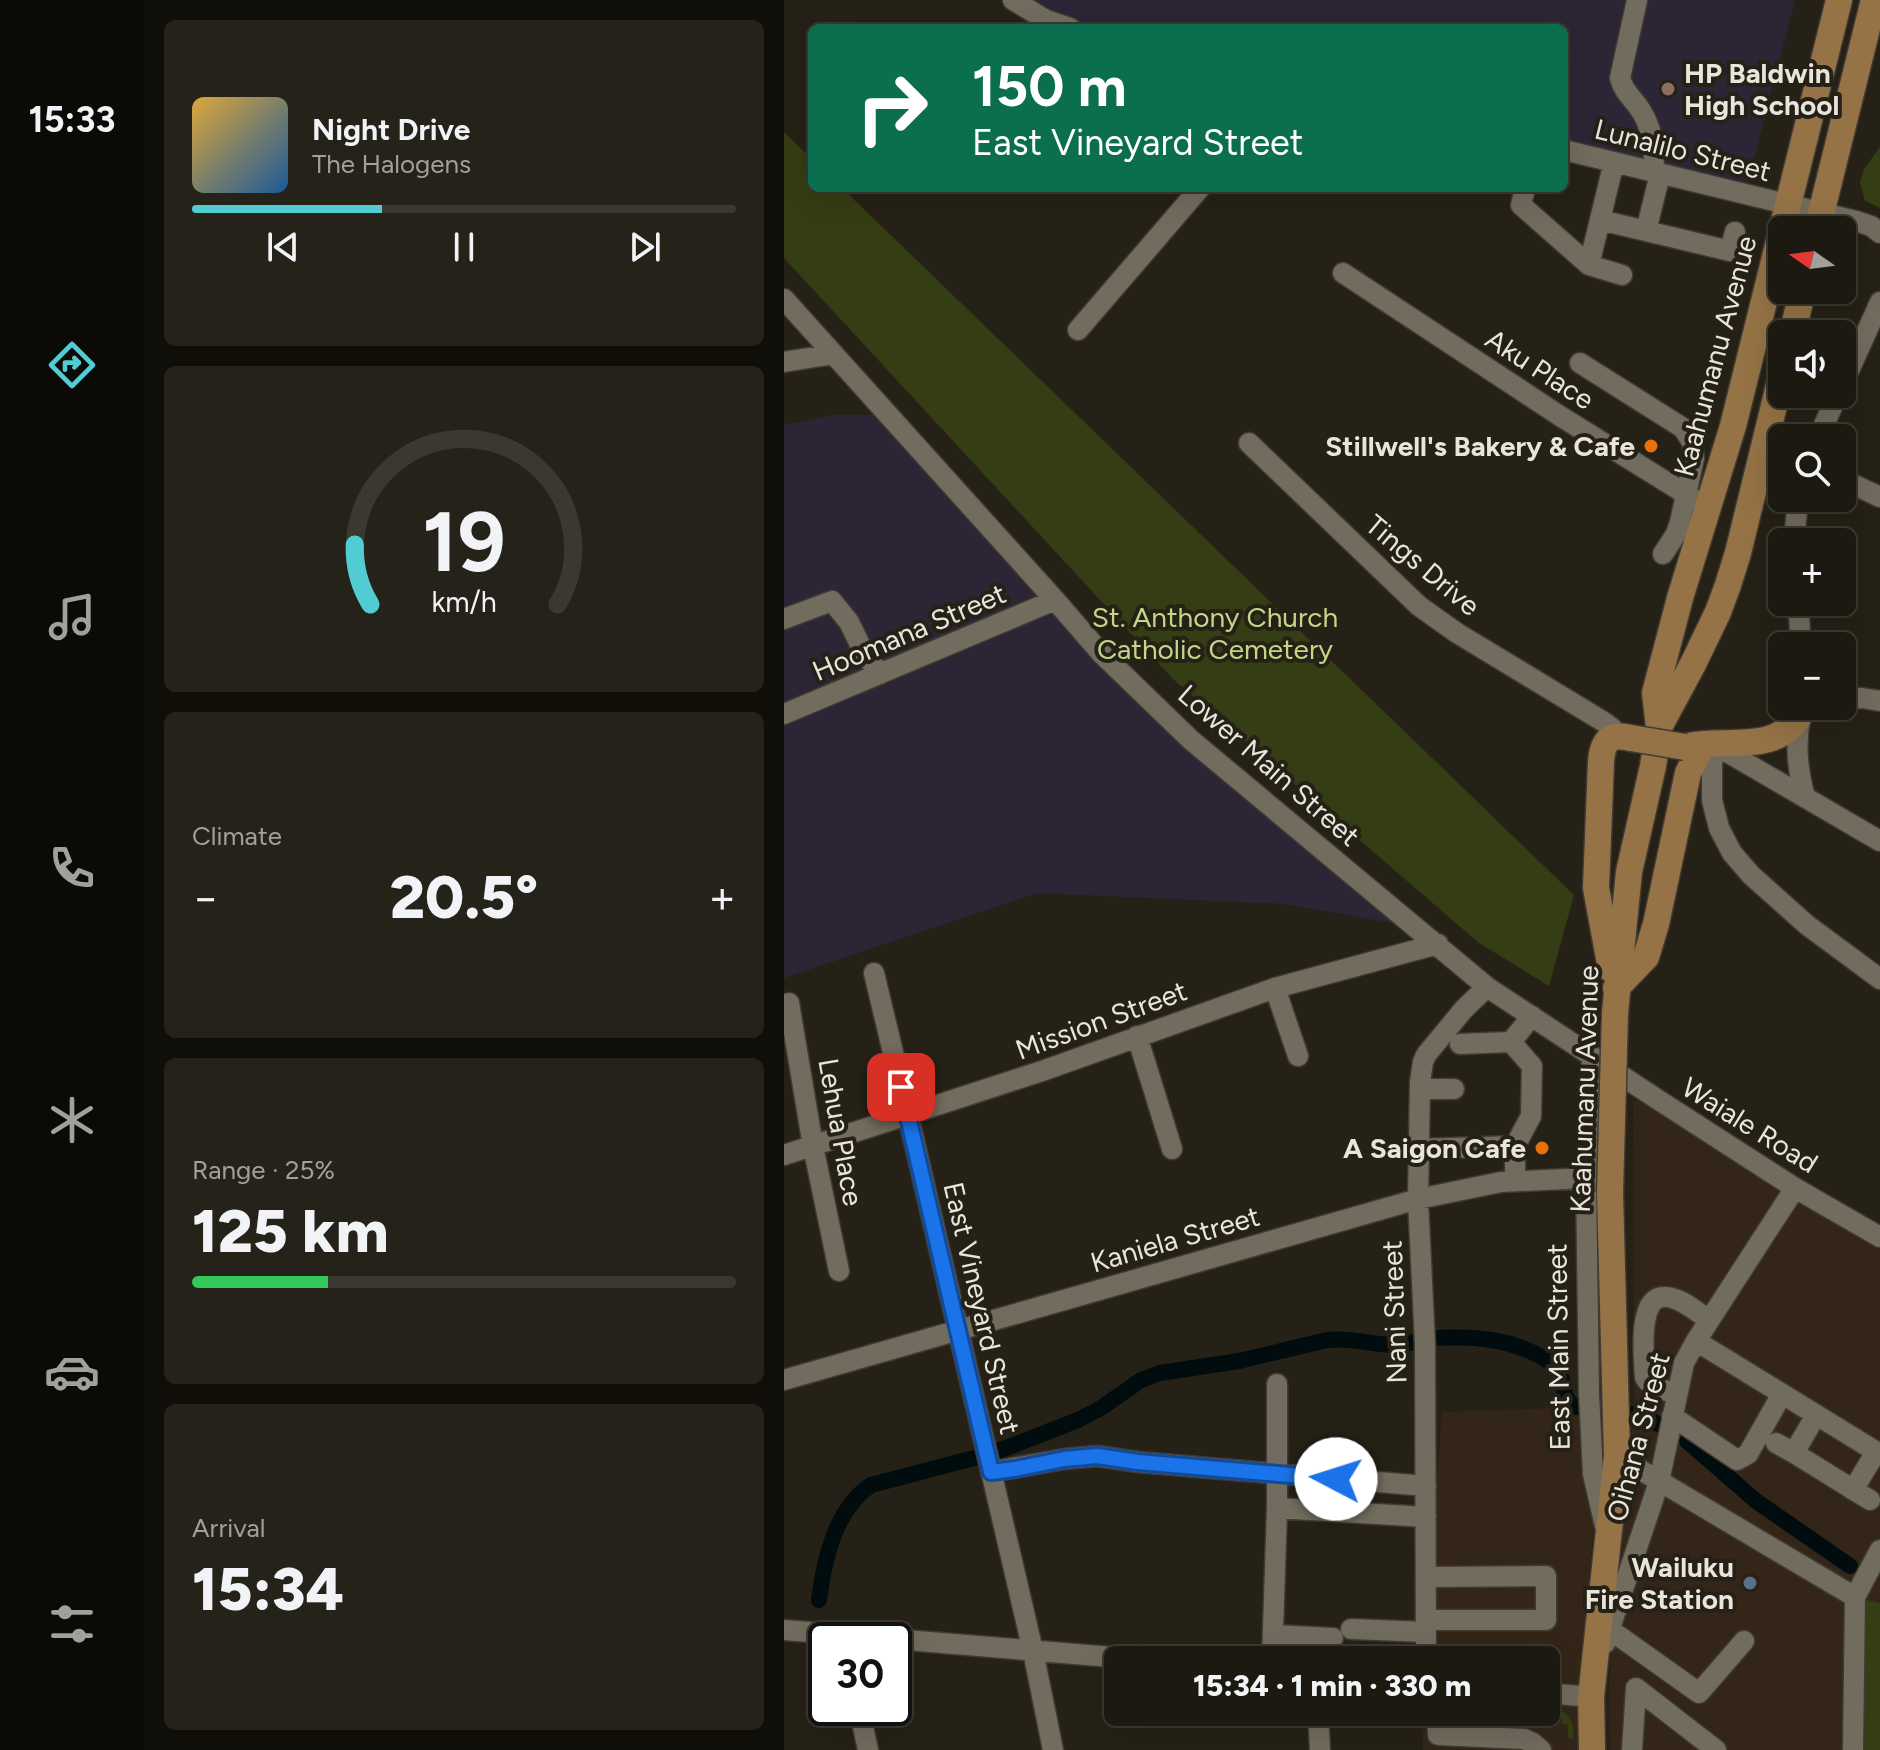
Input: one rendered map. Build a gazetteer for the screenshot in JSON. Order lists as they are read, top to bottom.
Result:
{
  "streets": {
    "main road": ["Kaahumanu Avenue", "East Main Street"],
    "street": [
      "Lunalilo Street",
      "Aku Place",
      "Tings Drive",
      "Hoomana Street",
      "Lower Main Street",
      "Mission Street",
      "Waiale Road",
      "Lehua Place",
      "Kaniela Street",
      "East Vineyard Street",
      "Nani Street",
      "Oihana Street"
    ]
  },
  "crossings": [
    ["Lunalilo Street", "Kaahumanu Avenue"],
    ["Kaahumanu Avenue", "Aku Place"],
    ["Kaahumanu Avenue", "East Main Street"],
    ["Hoomana Street", "Lower Main Street"],
    ["Lower Main Street", "Mission Street"],
    ["Lower Main Street", "Waiale Road"],
    ["Lower Main Street", "Nani Street"],
    ["Lower Main Street", "East Main Street"],
    ["Mission Street", "Lehua Place"],
    ["Mission Street", "East Vineyard Street"],
    ["Waiale Road", "East Main Street"],
    ["Waiale Road", "Oihana Street"],
    ["Kaniela Street", "East Vineyard Street"],
    ["Kaniela Street", "Nani Street"],
    ["Kaniela Street", "East Main Street"],
    ["East Main Street", "Oihana Street"]
  ],
  "parks": ["St. Anthony Church Catholic Cemetery"],
  "places": [
    "HP Baldwin High School",
    "Stillwell's Bakery & Cafe",
    "A Saigon Cafe",
    "Wailuku Fire Station"
  ],
  "north": "left",
  "page": {
    "tabs": "15:33",
    "turn": ["150 m", "East Vineyard Street"],
    "song": ["Night Drive", "The Halogens"],
    "map_buttons": ["+", "−"],
    "tile": [
      "Climate",
      ["Range · 25%", "125 km"],
      ["Arrival", "15:34"]
    ],
    "heat": ["−", "20.5°", "+"],
    "limit": "30",
    "trip": "15:34 · 1 min · 330 m",
    "gauge": ["19", "km/h"]
  }
}
